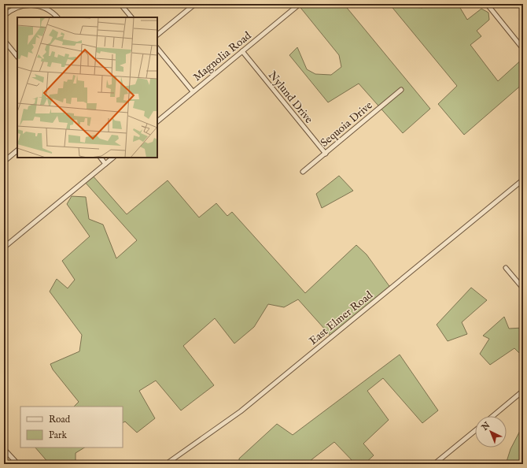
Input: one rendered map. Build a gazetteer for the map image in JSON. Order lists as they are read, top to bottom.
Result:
{
  "streets": {
    "street": [
      "Magnolia Road",
      "Nylund Drive",
      "Sequoia Drive",
      "East Elmer Road"
    ]
  },
  "crossings": [
    ["Magnolia Road", "Nylund Drive"],
    ["Nylund Drive", "Sequoia Drive"]
  ],
  "legend": ["Road", "Park"],
  "north": "top left"
}
